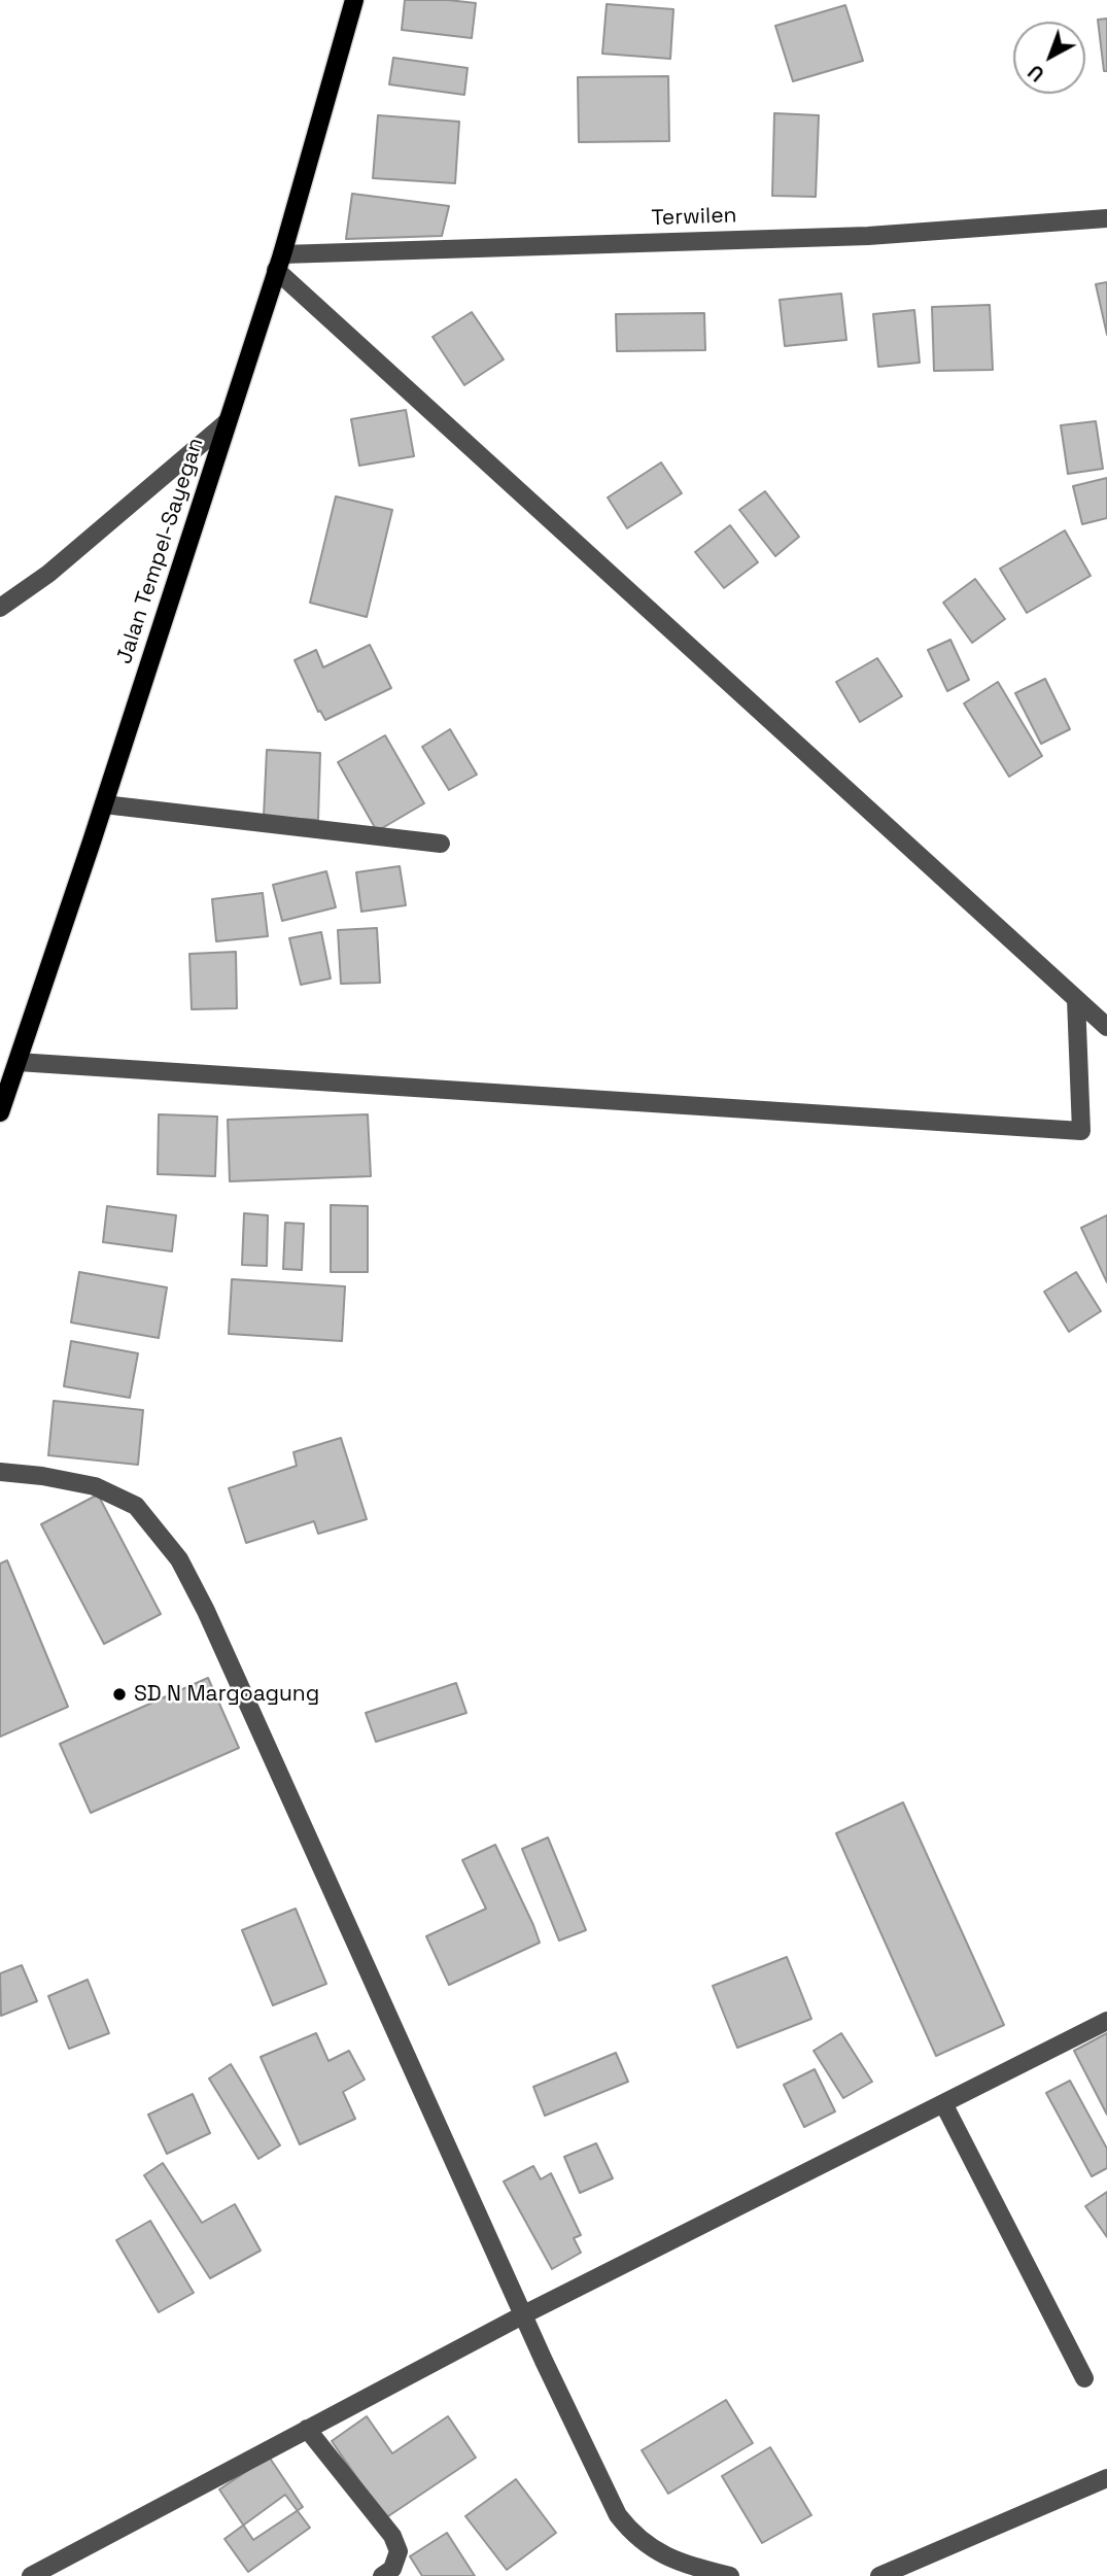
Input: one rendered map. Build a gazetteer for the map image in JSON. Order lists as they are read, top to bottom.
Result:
{
  "streets": {
    "main road": ["Jalan Tempel-Sayegan"],
    "street": ["Terwilen"]
  },
  "crossings": [
    ["Terwilen", "Jalan Tempel-Sayegan"]
  ],
  "places": ["SD N Margoagung"],
  "north": "bottom left"
}
